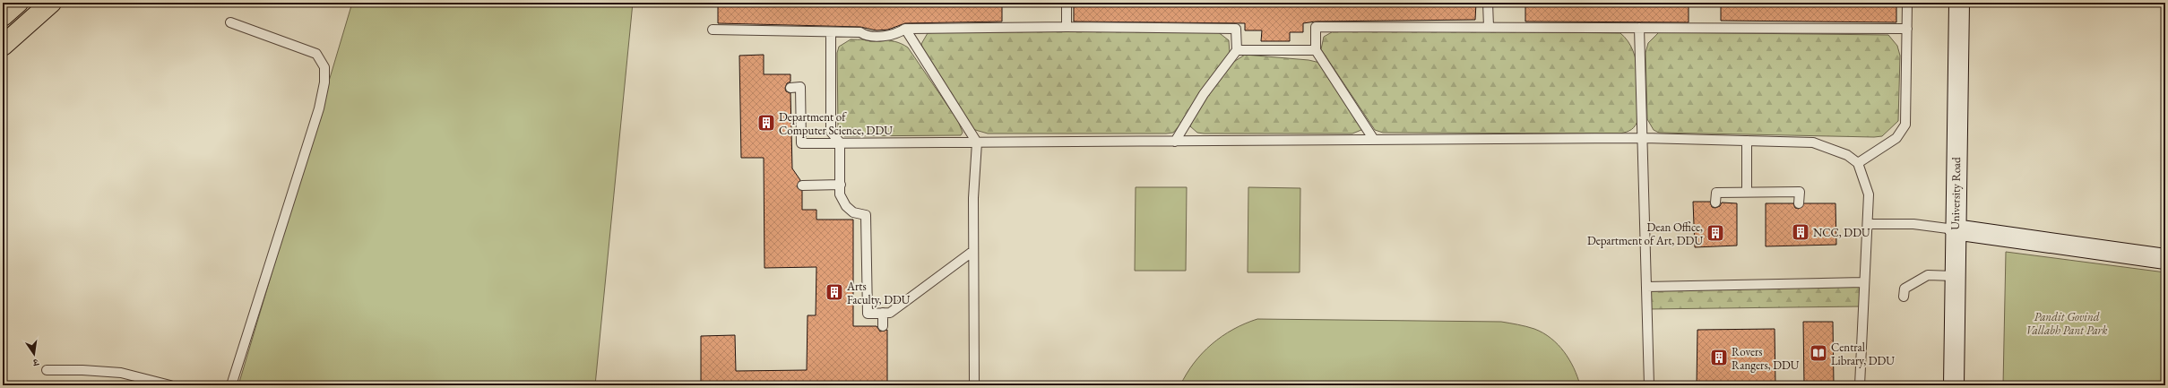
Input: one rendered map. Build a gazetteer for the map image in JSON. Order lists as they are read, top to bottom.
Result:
{
  "streets": {
    "main road": ["University Road"]
  },
  "parks": ["Pandit Govind Vallabh Pant Park"],
  "places": {
    "building": [
      "Department of Computer Science, DDU",
      "NCC, DDU",
      "Dean Office, Department of Art, DDU",
      "Arts Faculty, DDU",
      "Rovers Rangers, DDU"
    ],
    "library": ["Central Library, DDU"]
  },
  "north": "bottom"
}
